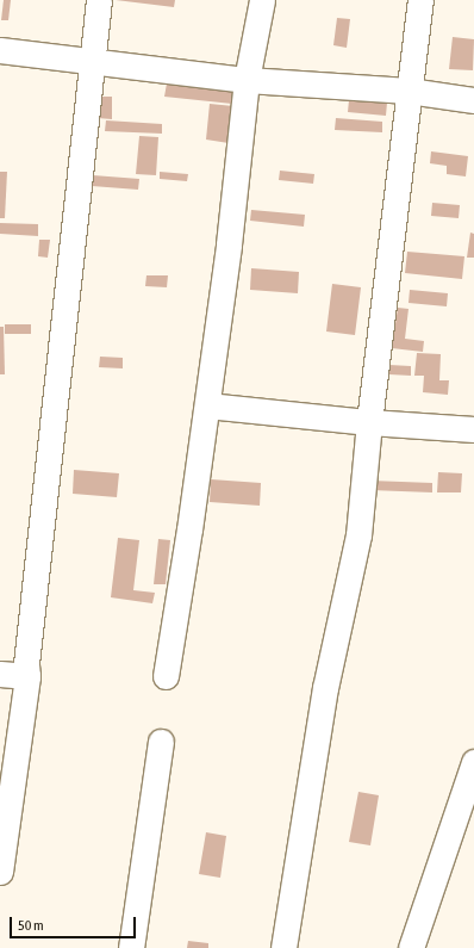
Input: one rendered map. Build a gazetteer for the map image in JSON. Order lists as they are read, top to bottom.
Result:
{
  "scale_bar": "50 m"
}
